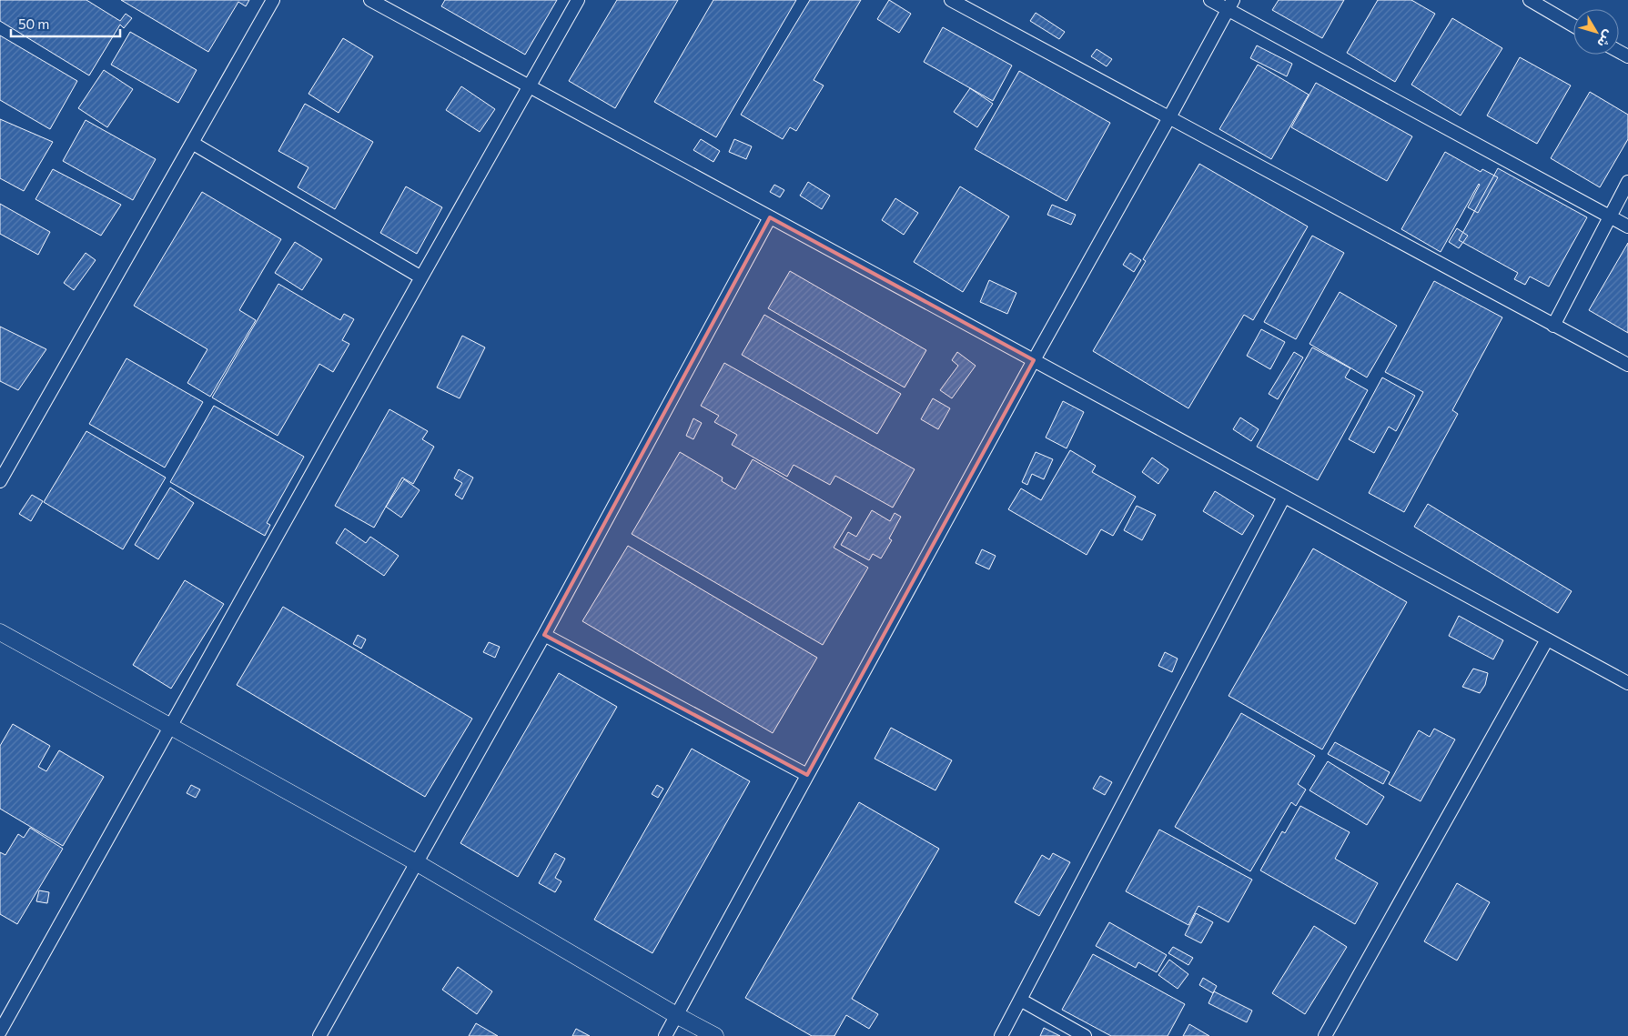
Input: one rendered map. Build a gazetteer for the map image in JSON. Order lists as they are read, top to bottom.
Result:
{
  "scale_bar": "50 m",
  "north": "bottom right"
}
